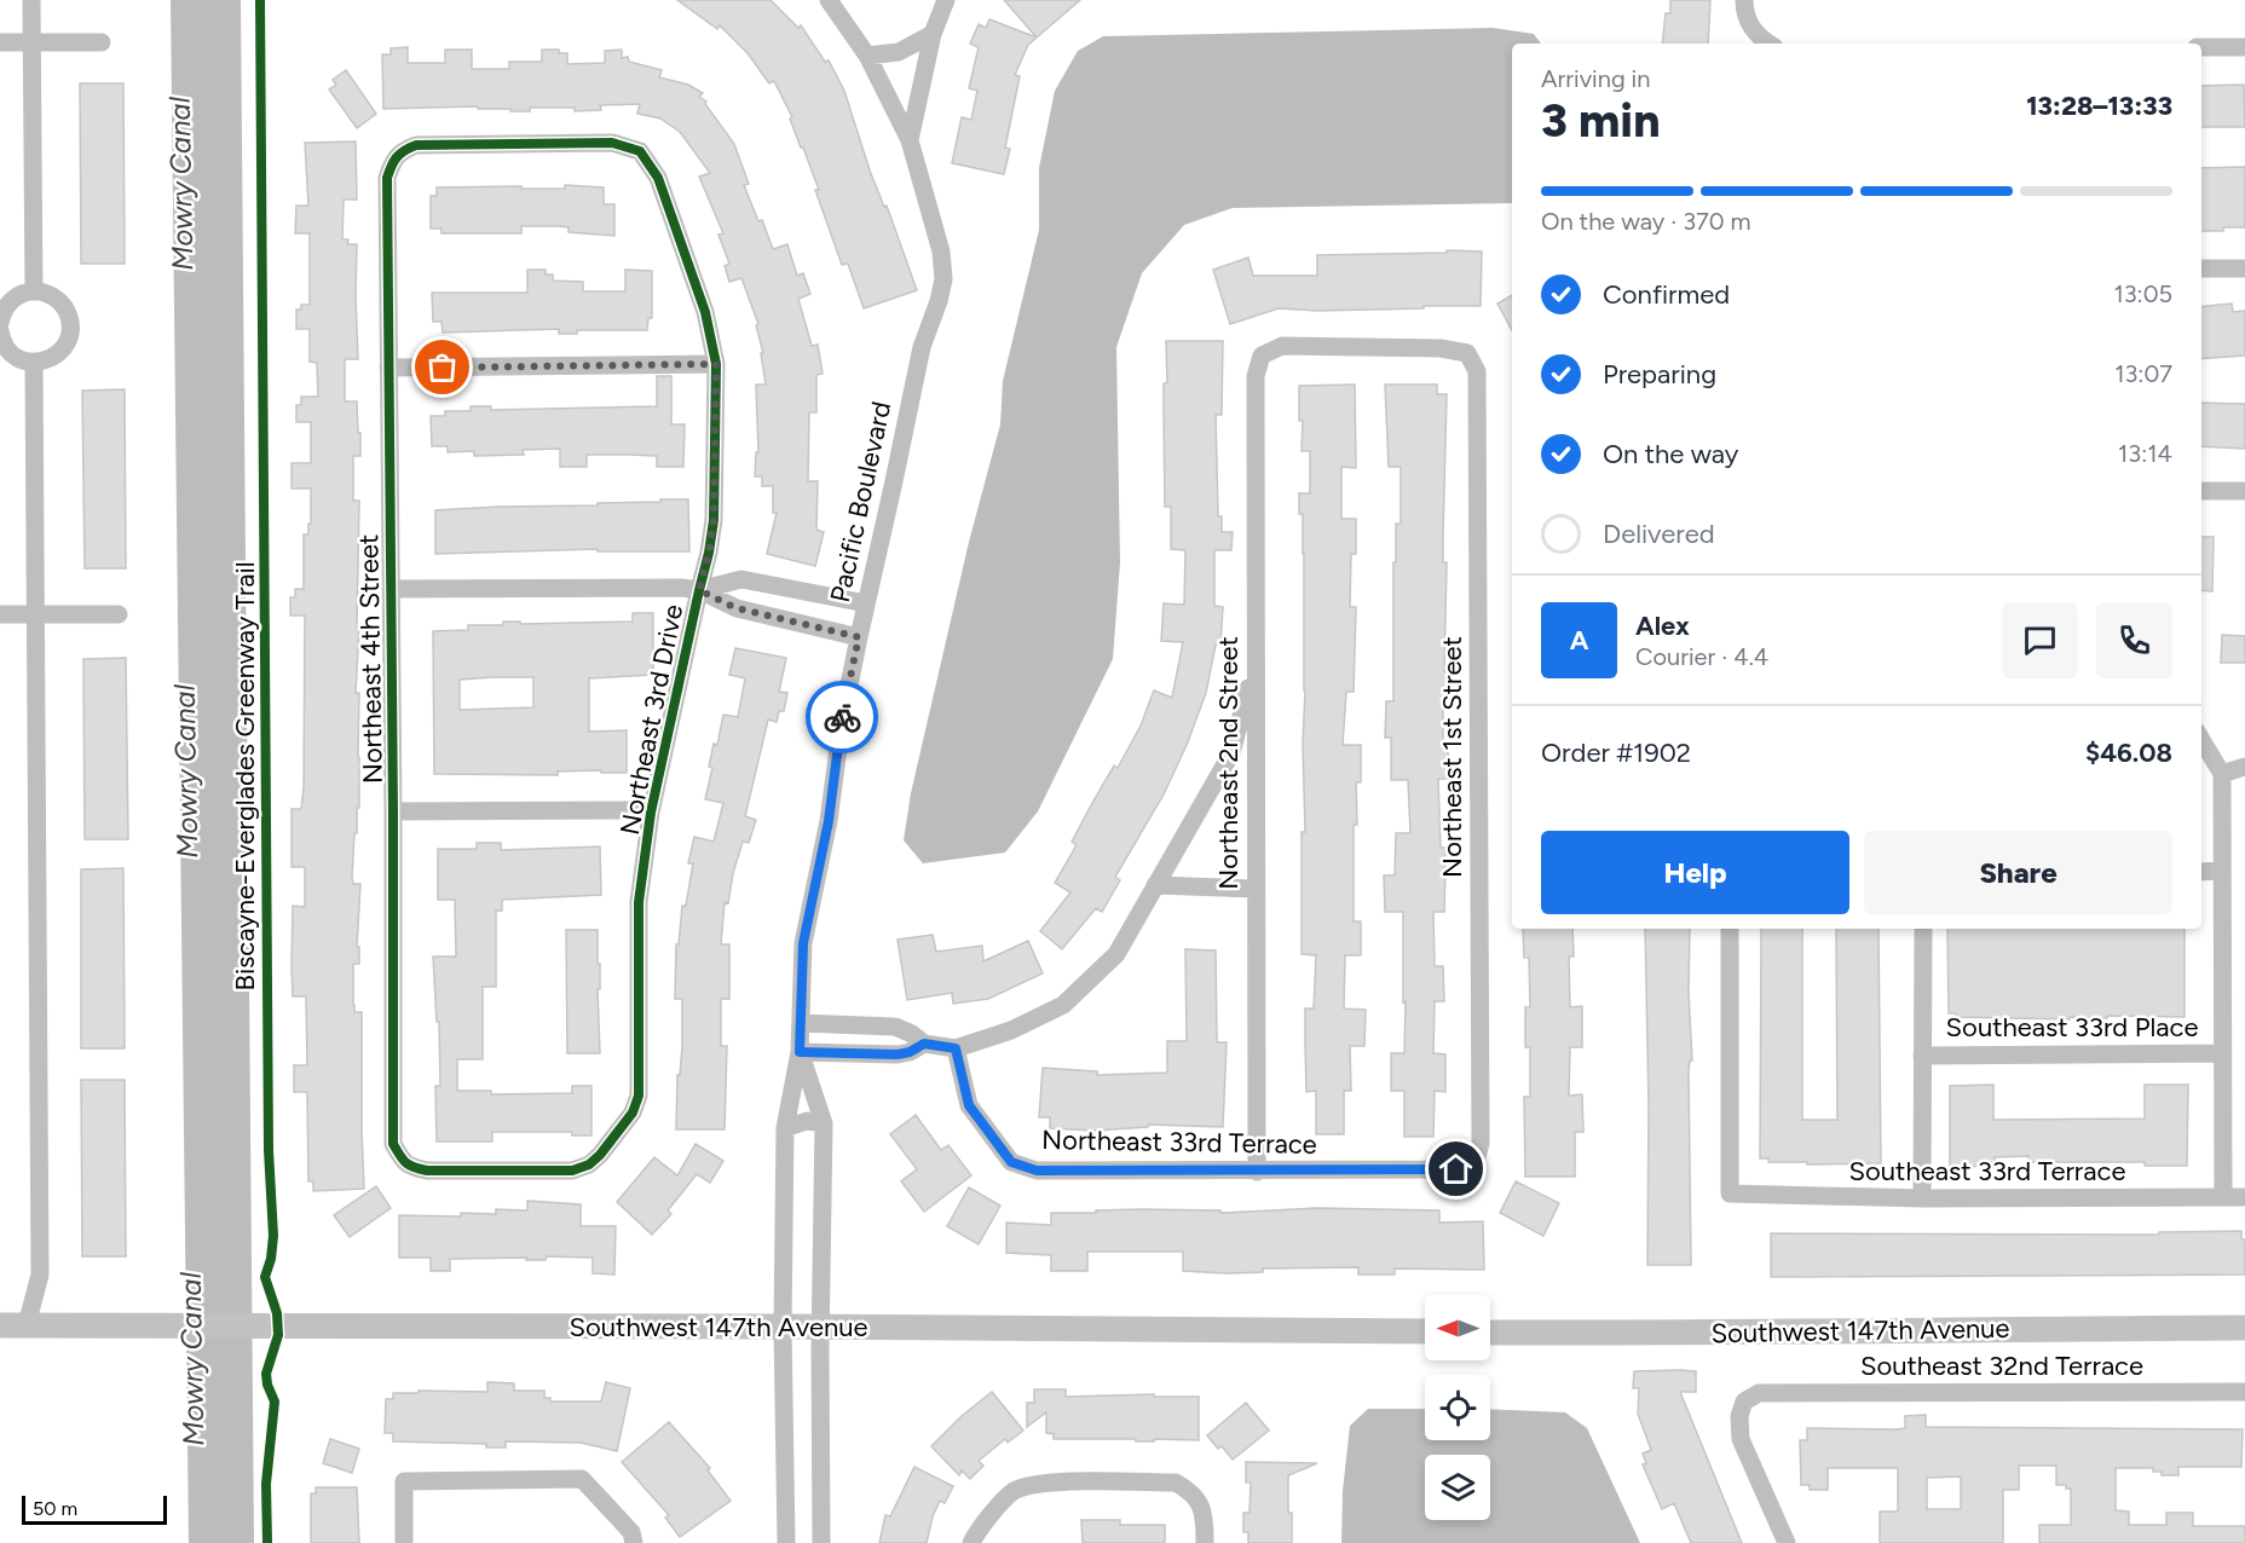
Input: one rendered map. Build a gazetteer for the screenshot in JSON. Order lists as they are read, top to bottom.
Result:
{
  "streets": {
    "street": [
      "Pacific Boulevard",
      "Northeast 4th Street",
      "Northeast 3rd Drive",
      "Northeast 1st Street",
      "Northeast 2nd Street",
      "Southeast 33rd Place",
      "Northeast 33rd Terrace",
      "Southeast 33rd Terrace",
      "Southwest 147th Avenue",
      "Southeast 32nd Terrace"
    ],
    "cycle path": ["Biscayne-Everglades Greenway Trail"]
  },
  "crossings": [
    ["Pacific Boulevard", "Southwest 147th Avenue"],
    ["Northeast 4th Street", "Northeast 3rd Drive"],
    ["Northeast 1st Street", "Northeast 2nd Street"],
    ["Northeast 1st Street", "Northeast 33rd Terrace"],
    ["Northeast 2nd Street", "Northeast 33rd Terrace"]
  ],
  "water": ["Mowry Canal"],
  "scale_bar": "50 m",
  "north": "left",
  "page": {
    "heading": ["3 min", "Arriving in", "13:28–13:33"],
    "panel": [
      "Alex",
      "Courier · 4.4",
      "Order #1902",
      "$46.08"
    ],
    "bar": "On the way · 370 m",
    "list": [
      ["Confirmed", "13:05"],
      ["Preparing", "13:07"],
      ["On the way", "13:14"],
      "Delivered"
    ],
    "round": "A",
    "buttons": ["Help", "Share"],
    "scale": "50 m"
  }
}
